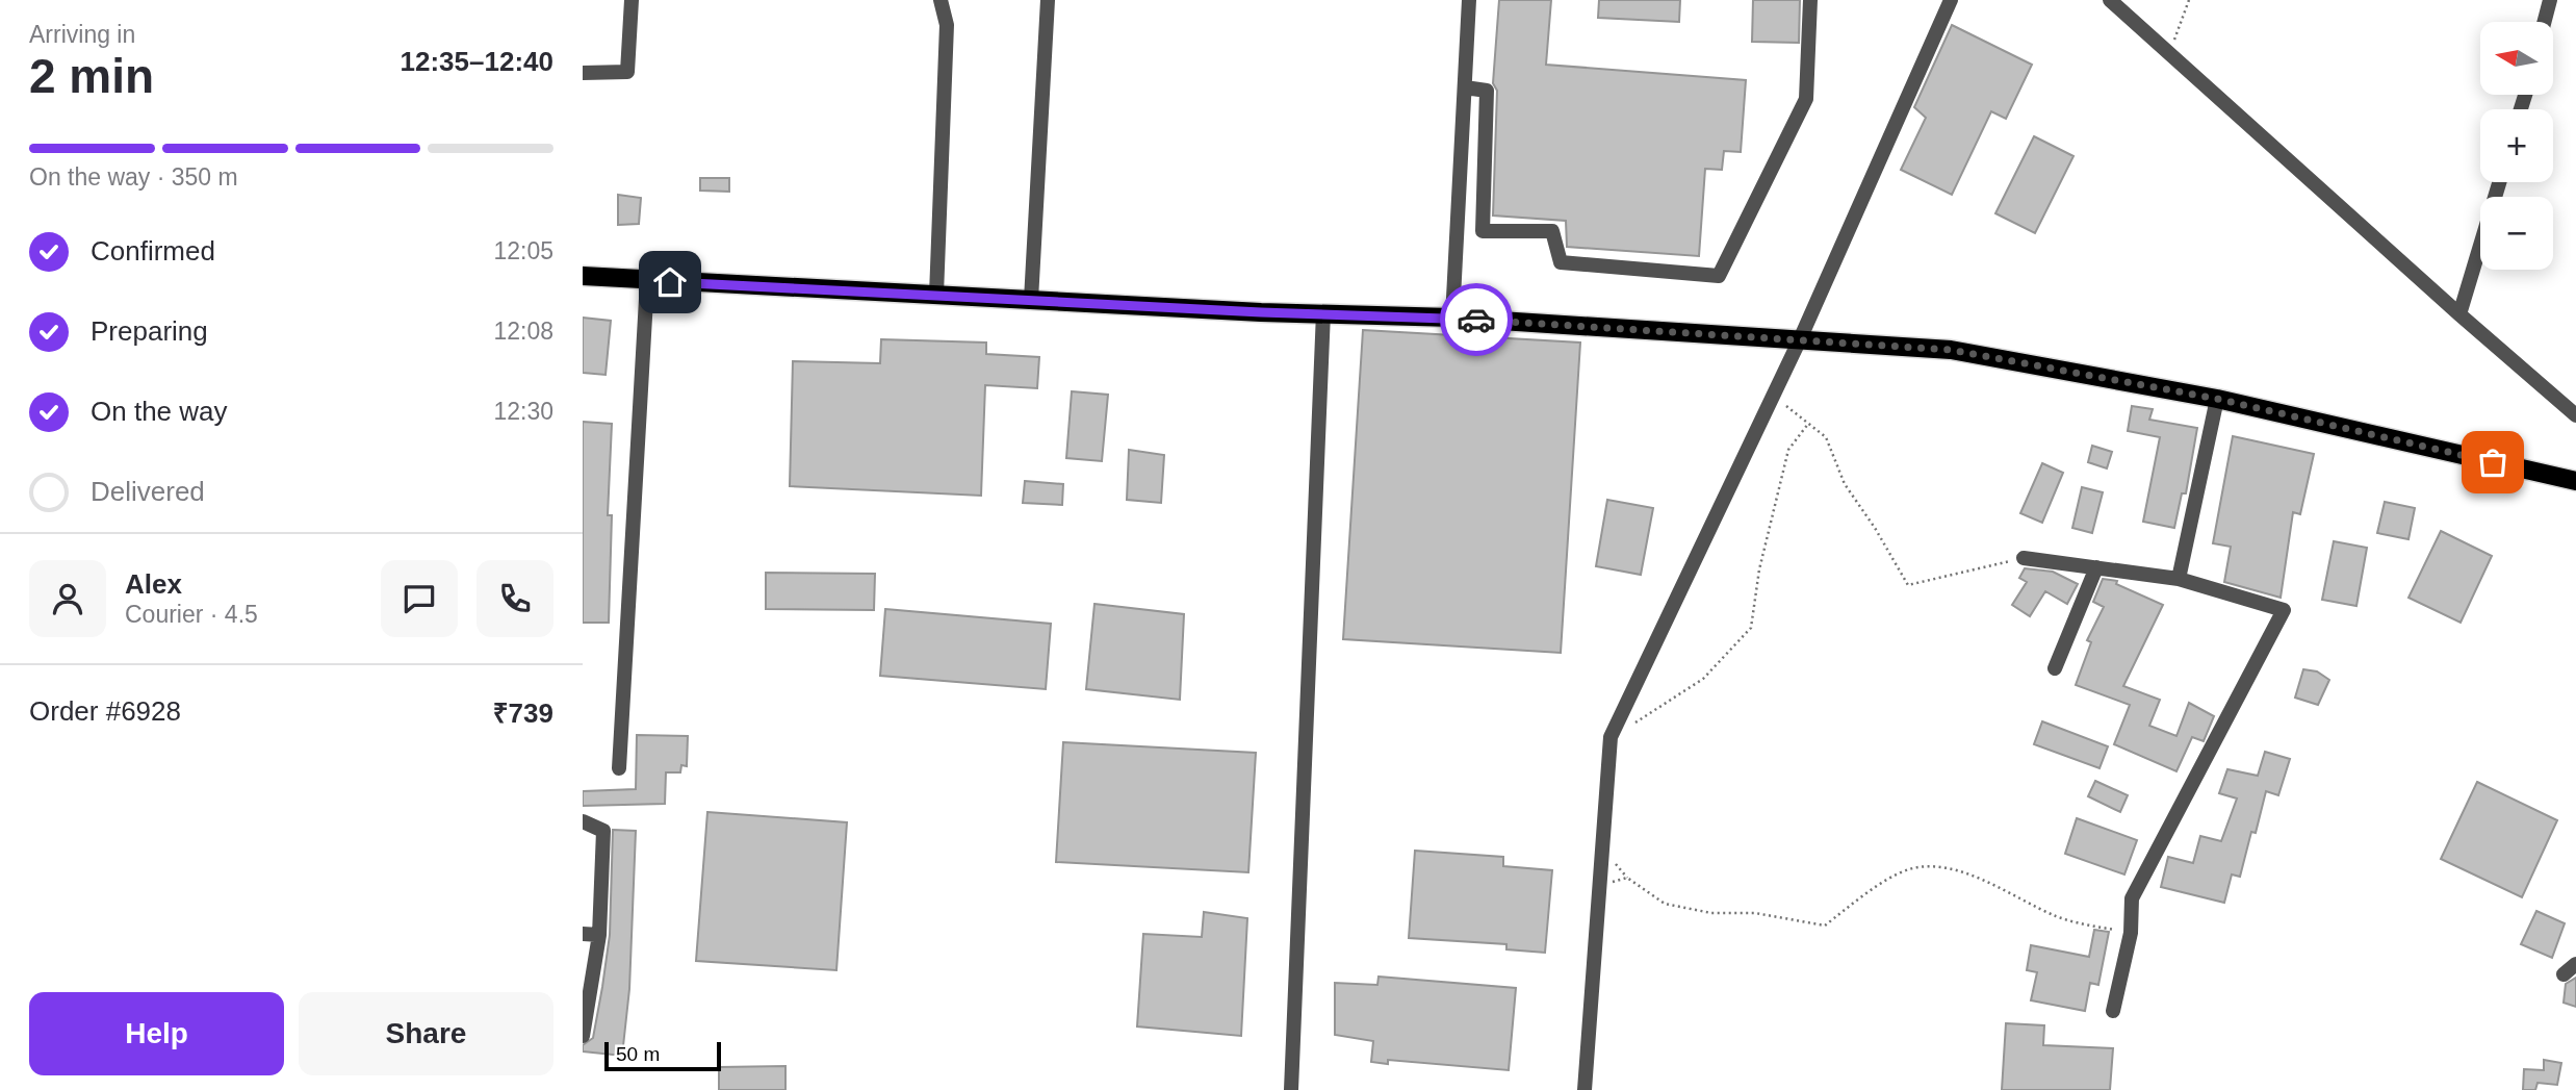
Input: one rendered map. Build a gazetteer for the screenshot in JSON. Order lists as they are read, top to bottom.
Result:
{
  "scale_bar": "50 m",
  "north": "left",
  "page": {
    "heading": ["2 min", "Arriving in", "12:35–12:40"],
    "panel": [
      "Alex",
      "Courier · 4.5",
      "Order #6928",
      "₹739"
    ],
    "map_buttons": ["+", "−"],
    "bar": "On the way · 350 m",
    "list": [
      ["Confirmed", "12:05"],
      ["Preparing", "12:08"],
      ["On the way", "12:30"],
      "Delivered"
    ],
    "buttons": ["Help", "Share"],
    "scale": "50 m"
  }
}
